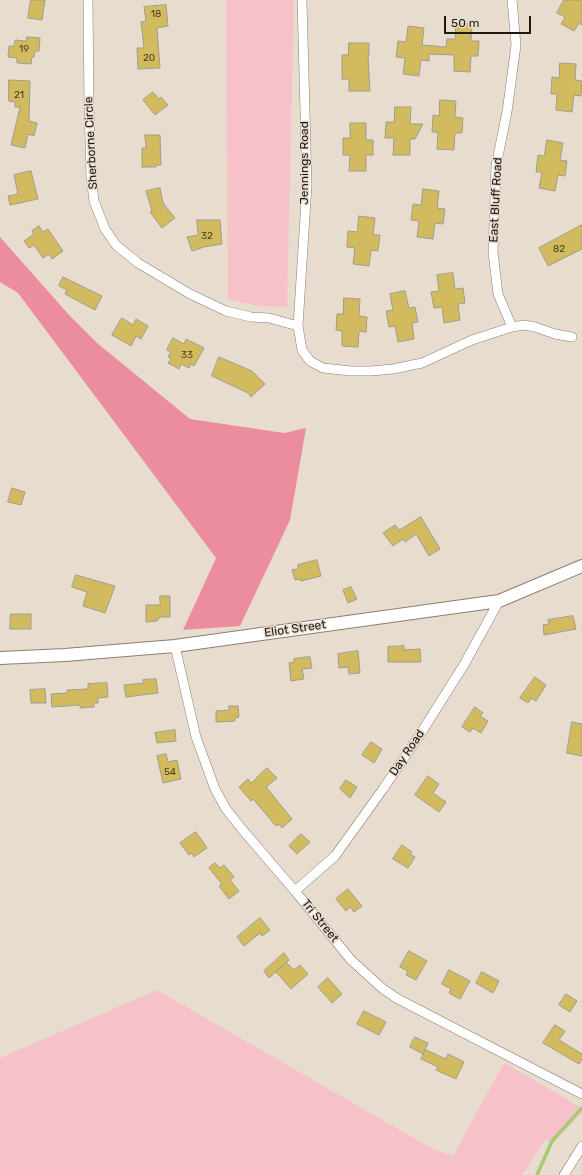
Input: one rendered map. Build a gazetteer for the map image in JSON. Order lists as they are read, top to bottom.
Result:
{
  "streets": {
    "street": [
      "Sherborne Circle",
      "Jennings Road",
      "East Bluff Road",
      "Eliot Street",
      "Day Road",
      "Tri Street"
    ]
  },
  "crossings": [
    ["Sherborne Circle", "Jennings Road"],
    ["Jennings Road", "East Bluff Road"],
    ["Eliot Street", "Day Road"],
    ["Eliot Street", "Tri Street"],
    ["Day Road", "Tri Street"]
  ],
  "house_numbers": [
    "18",
    "19",
    "20",
    "21",
    "32",
    "82",
    "33",
    "54"
  ],
  "scale_bar": "50 m"
}
